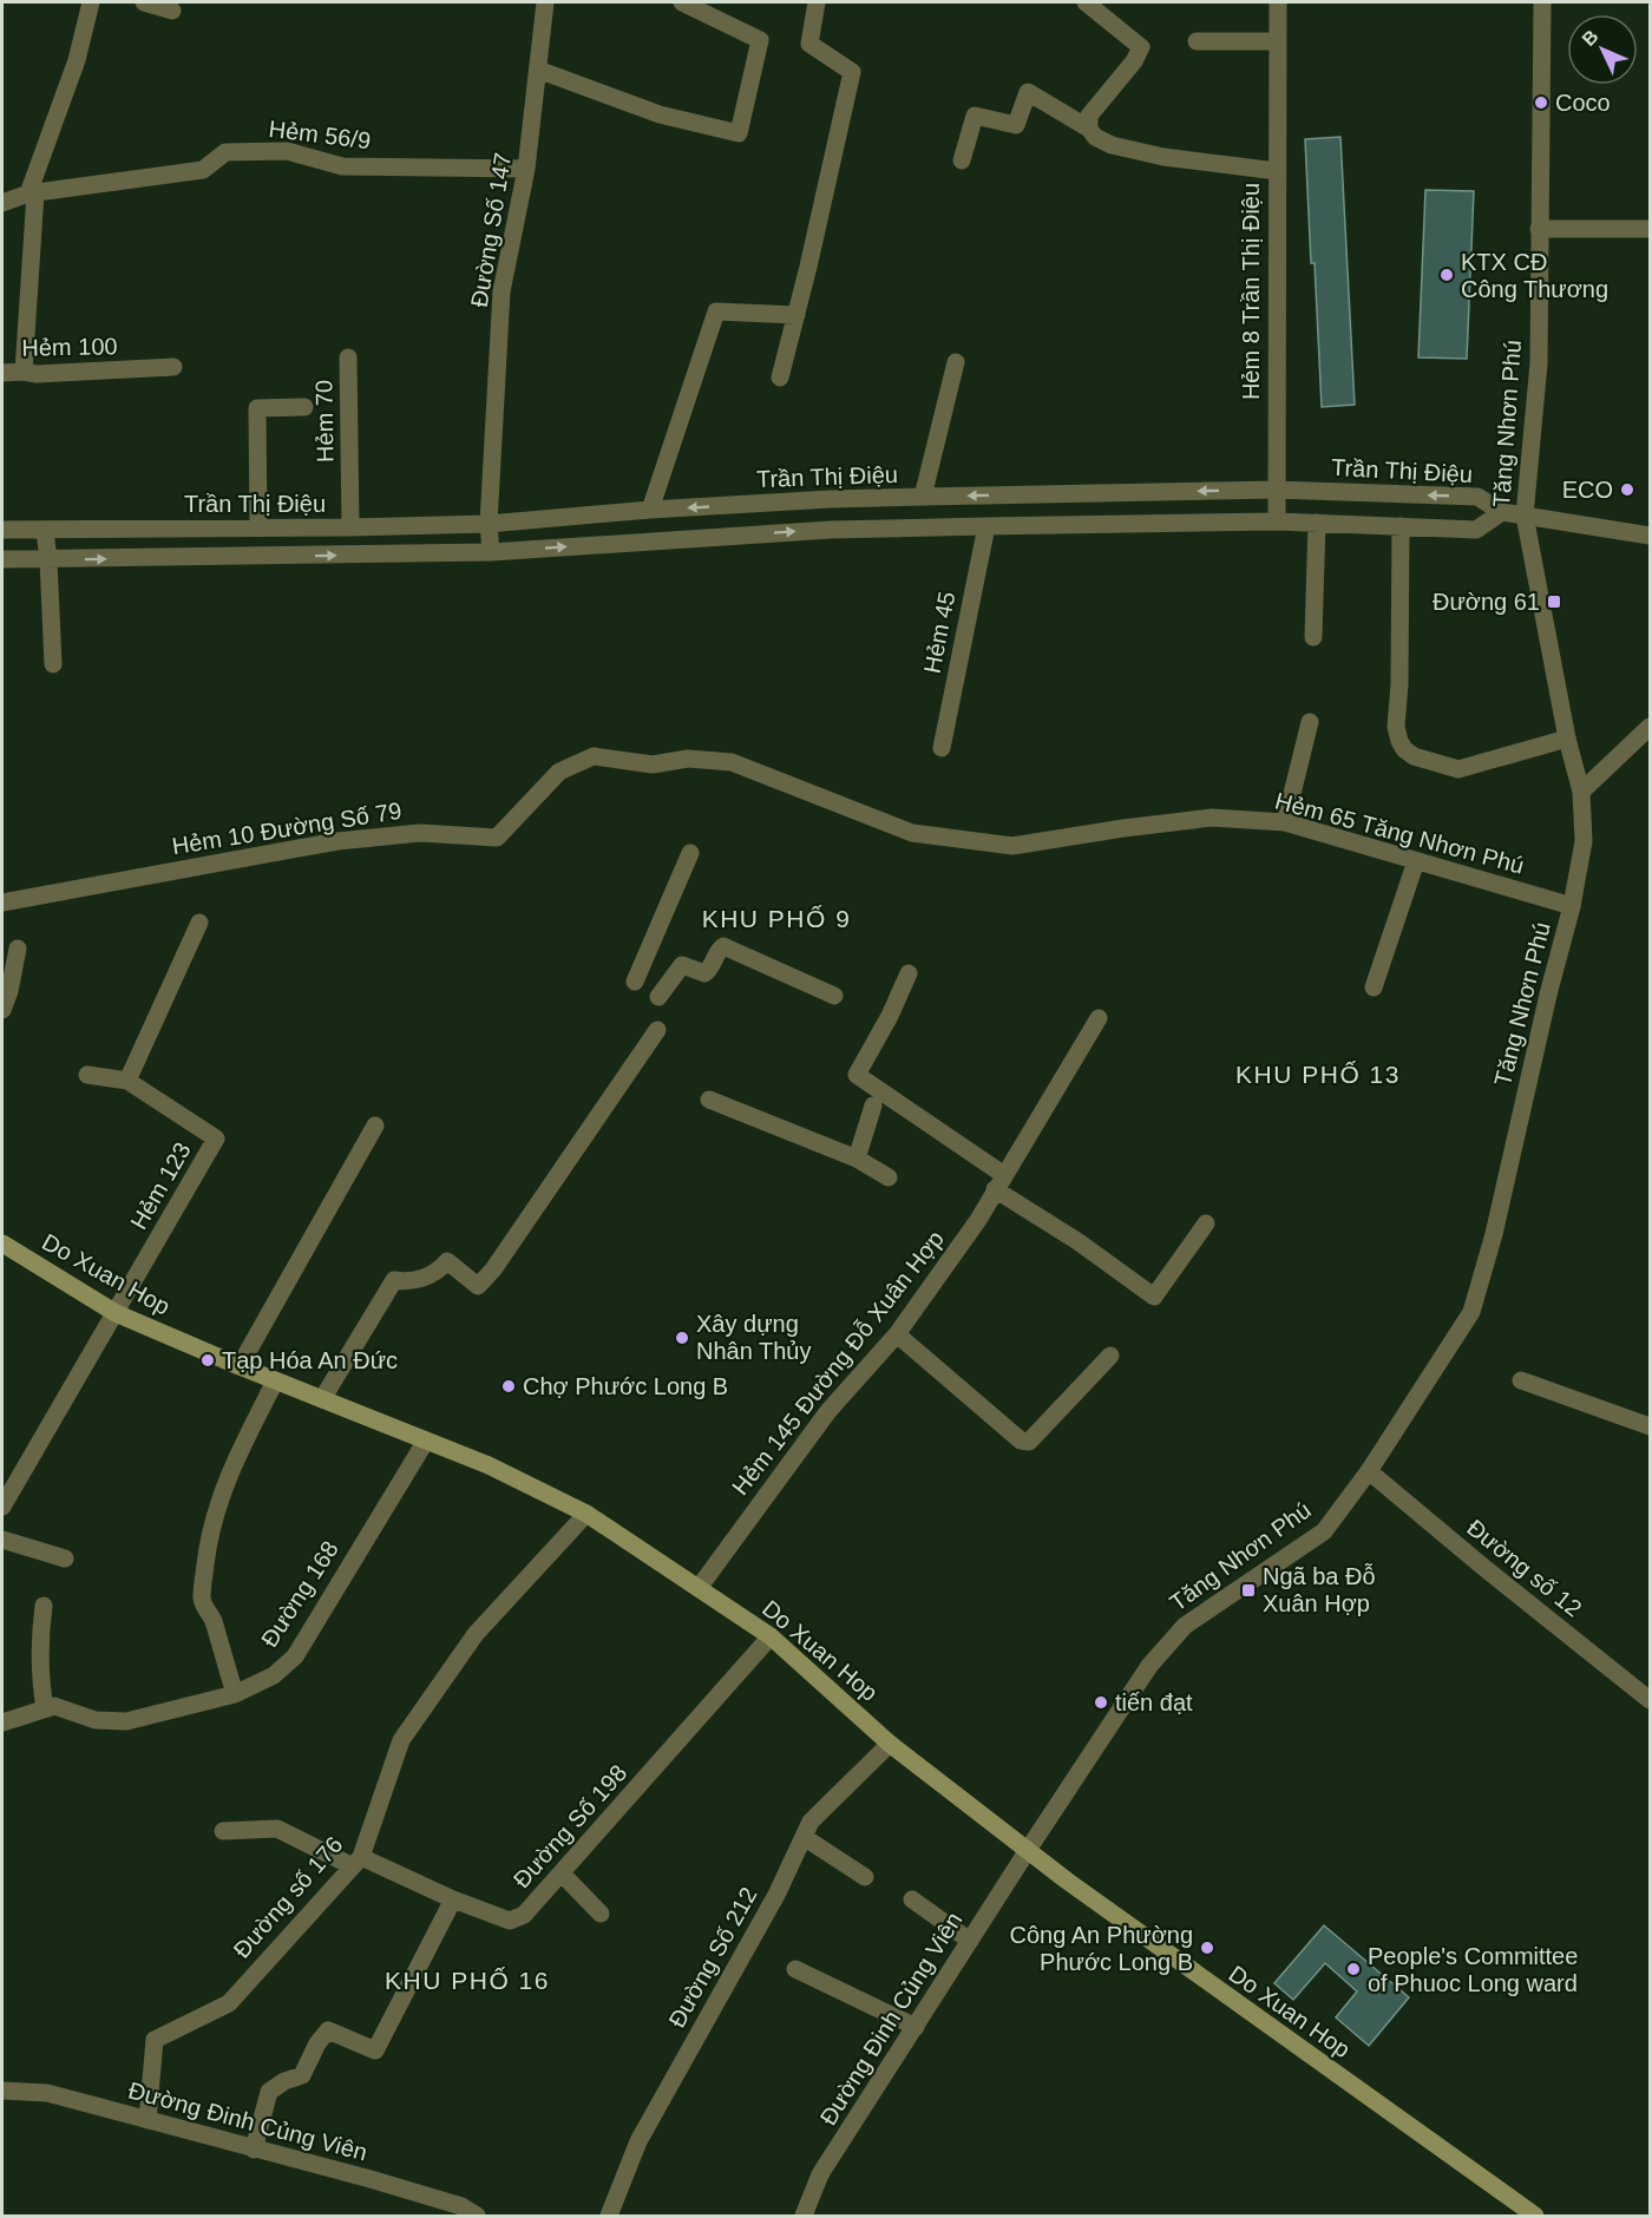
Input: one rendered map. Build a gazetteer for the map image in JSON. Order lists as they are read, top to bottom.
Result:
{
  "streets": {
    "main road": ["Do Xuan Hop"],
    "street": [
      "Hẻm 56/9",
      "Đường Số 147",
      "Hẻm 8 Trần Thị Điệu",
      "Hẻm 100",
      "Hẻm 70",
      "Tăng Nhơn Phú",
      "Trần Thị Điệu",
      "Hẻm 45",
      "Hẻm 10 Đường Số 79",
      "Hẻm 65 Tăng Nhơn Phú",
      "Hẻm 123",
      "Hẻm 145 Đường Đỗ Xuân Hợp",
      "Đường số 12",
      "Đường 168",
      "Đường Số 198",
      "Đường số 176",
      "Đường Số 212",
      "Đường Đinh Củng Viên"
    ]
  },
  "crossings": [
    ["Hẻm 56/9", "Đường Số 147"],
    ["Đường Số 147", "Trần Thị Điệu"],
    ["Hẻm 8 Trần Thị Điệu", "Trần Thị Điệu"],
    ["Hẻm 70", "Trần Thị Điệu"],
    ["Tăng Nhơn Phú", "Trần Thị Điệu"],
    ["Tăng Nhơn Phú", "Hẻm 65 Tăng Nhơn Phú"],
    ["Tăng Nhơn Phú", "Do Xuan Hop"],
    ["Tăng Nhơn Phú", "Đường số 12"],
    ["Tăng Nhơn Phú", "Đường Đinh Củng Viên"],
    ["Hẻm 10 Đường Số 79", "Hẻm 65 Tăng Nhơn Phú"],
    ["Hẻm 123", "Do Xuan Hop"],
    ["Do Xuan Hop", "Hẻm 145 Đường Đỗ Xuân Hợp"],
    ["Do Xuan Hop", "Đường 168"],
    ["Do Xuan Hop", "Đường Số 198"],
    ["Do Xuan Hop", "Đường số 176"],
    ["Do Xuan Hop", "Đường Số 212"],
    ["Do Xuan Hop", "Đường Đinh Củng Viên"],
    ["Đường Số 198", "Đường số 176"],
    ["Đường số 176", "Đường Đinh Củng Viên"]
  ],
  "districts": ["KHU PHỐ 9", "KHU PHỐ 13", "KHU PHỐ 16"],
  "places": {
    "other": [
      "Coco",
      "KTX CĐ Công Thương",
      "ECO",
      "Xây dựng Nhân Thủy",
      "Tạp Hóa An Đức",
      "Chợ Phước Long B",
      "tiến đạt",
      "Công An Phường Phước Long B",
      "People's Committee of Phuoc Long ward"
    ],
    "transit": ["Đường 61", "Ngã ba Đỗ Xuân Hợp"]
  },
  "north": "top left"
}
